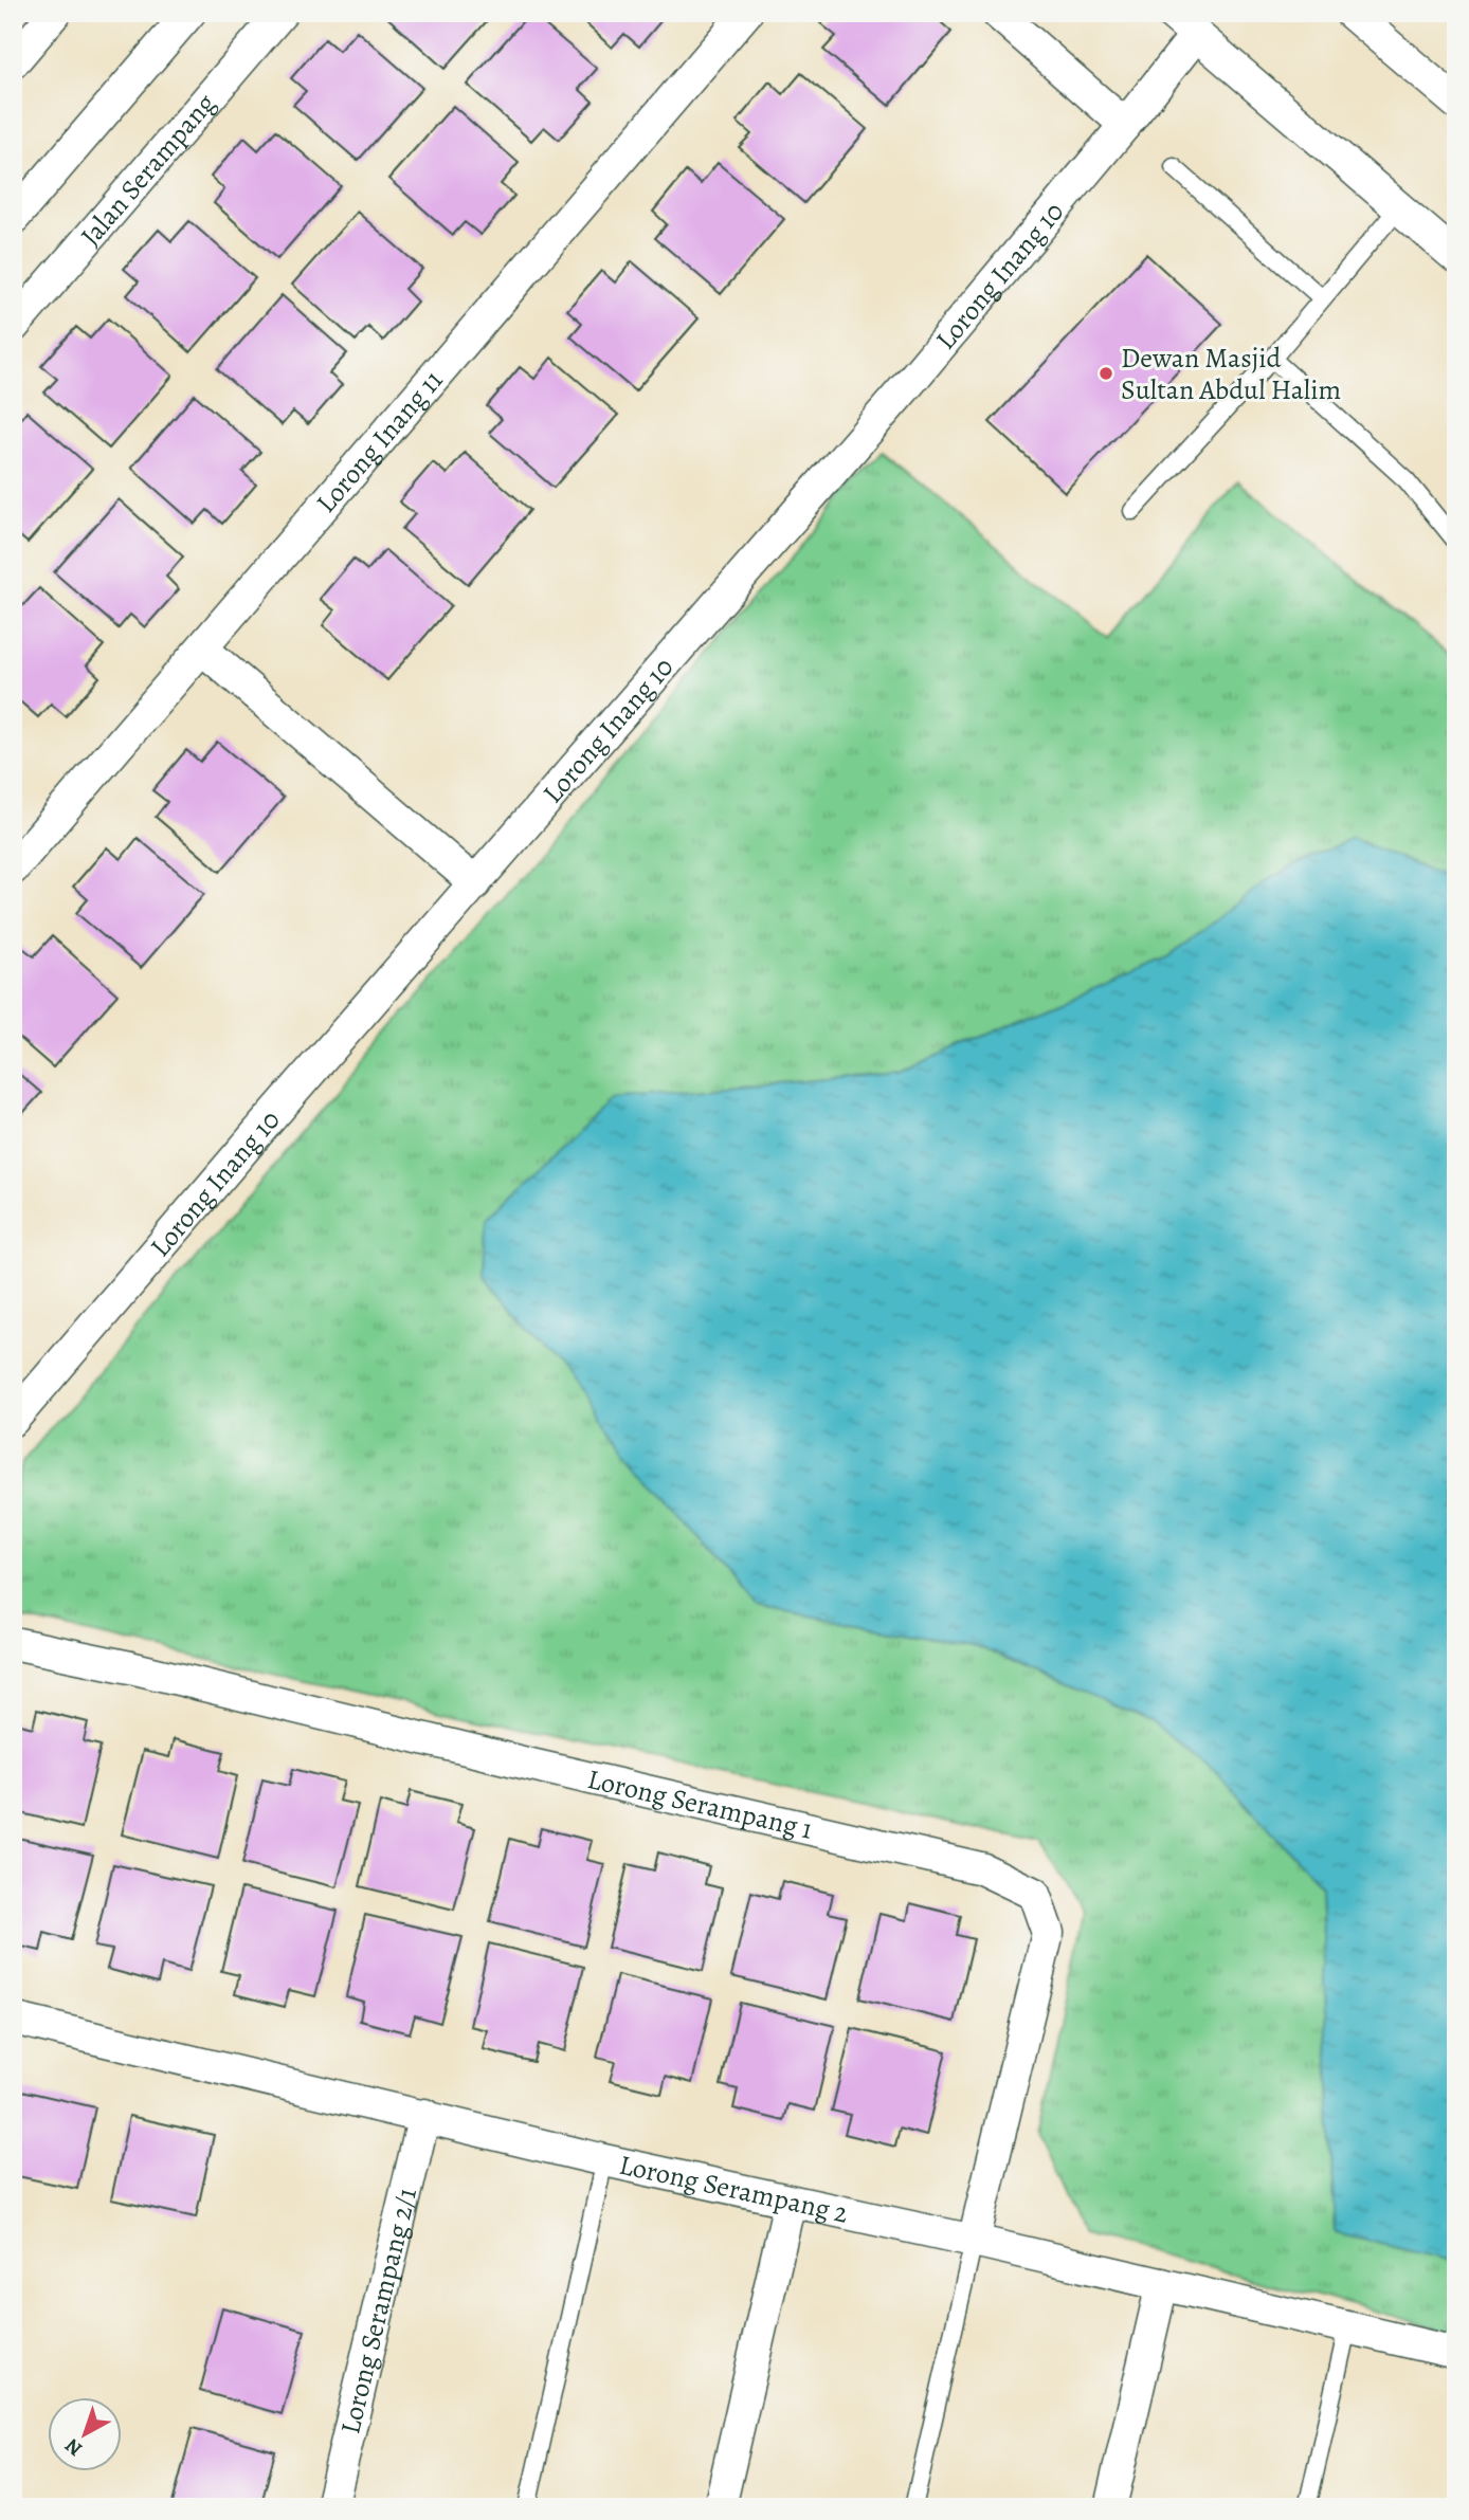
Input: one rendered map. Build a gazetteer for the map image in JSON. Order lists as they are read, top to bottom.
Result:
{
  "streets": {
    "street": [
      "Jalan Serampang",
      "Lorong Inang 10",
      "Lorong Inang 11",
      "Lorong Serampang 1",
      "Lorong Serampang 2",
      "Lorong Serampang 2/1"
    ]
  },
  "crossings": [
    ["Lorong Serampang 1", "Lorong Serampang 2"],
    ["Lorong Serampang 2", "Lorong Serampang 2/1"]
  ],
  "places": ["Dewan Masjid Sultan Abdul Halim"],
  "north": "bottom left"
}
